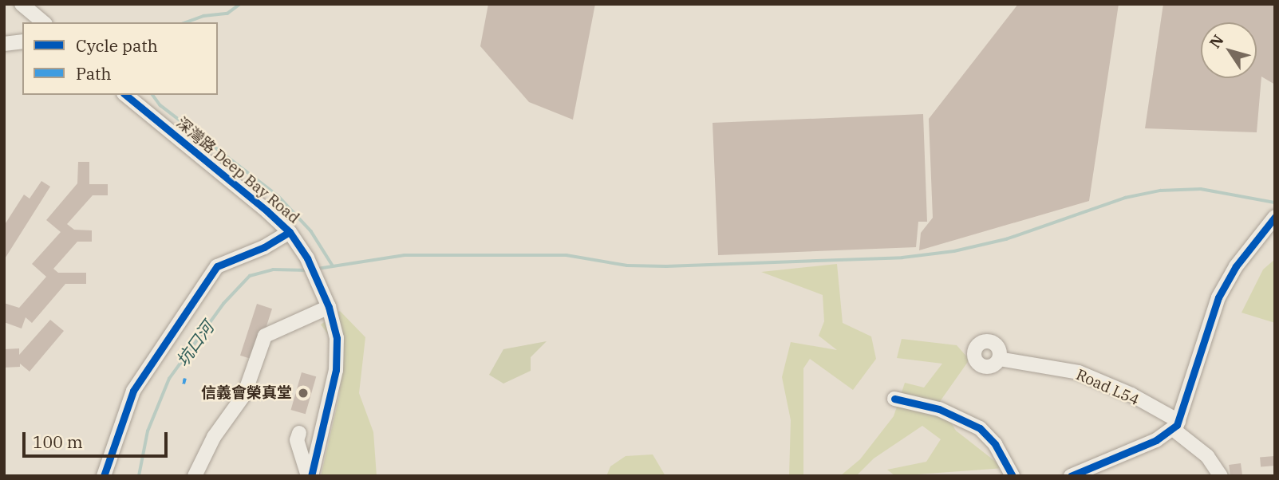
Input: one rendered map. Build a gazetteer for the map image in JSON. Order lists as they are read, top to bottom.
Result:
{
  "streets": {
    "street": ["深灣路 Deep Bay Road", "Road L54"]
  },
  "water": ["坑口河"],
  "places": ["信義會榮真堂"],
  "legend": ["Cycle path", "Path"],
  "scale_bar": "100 m",
  "north": "top left"
}
